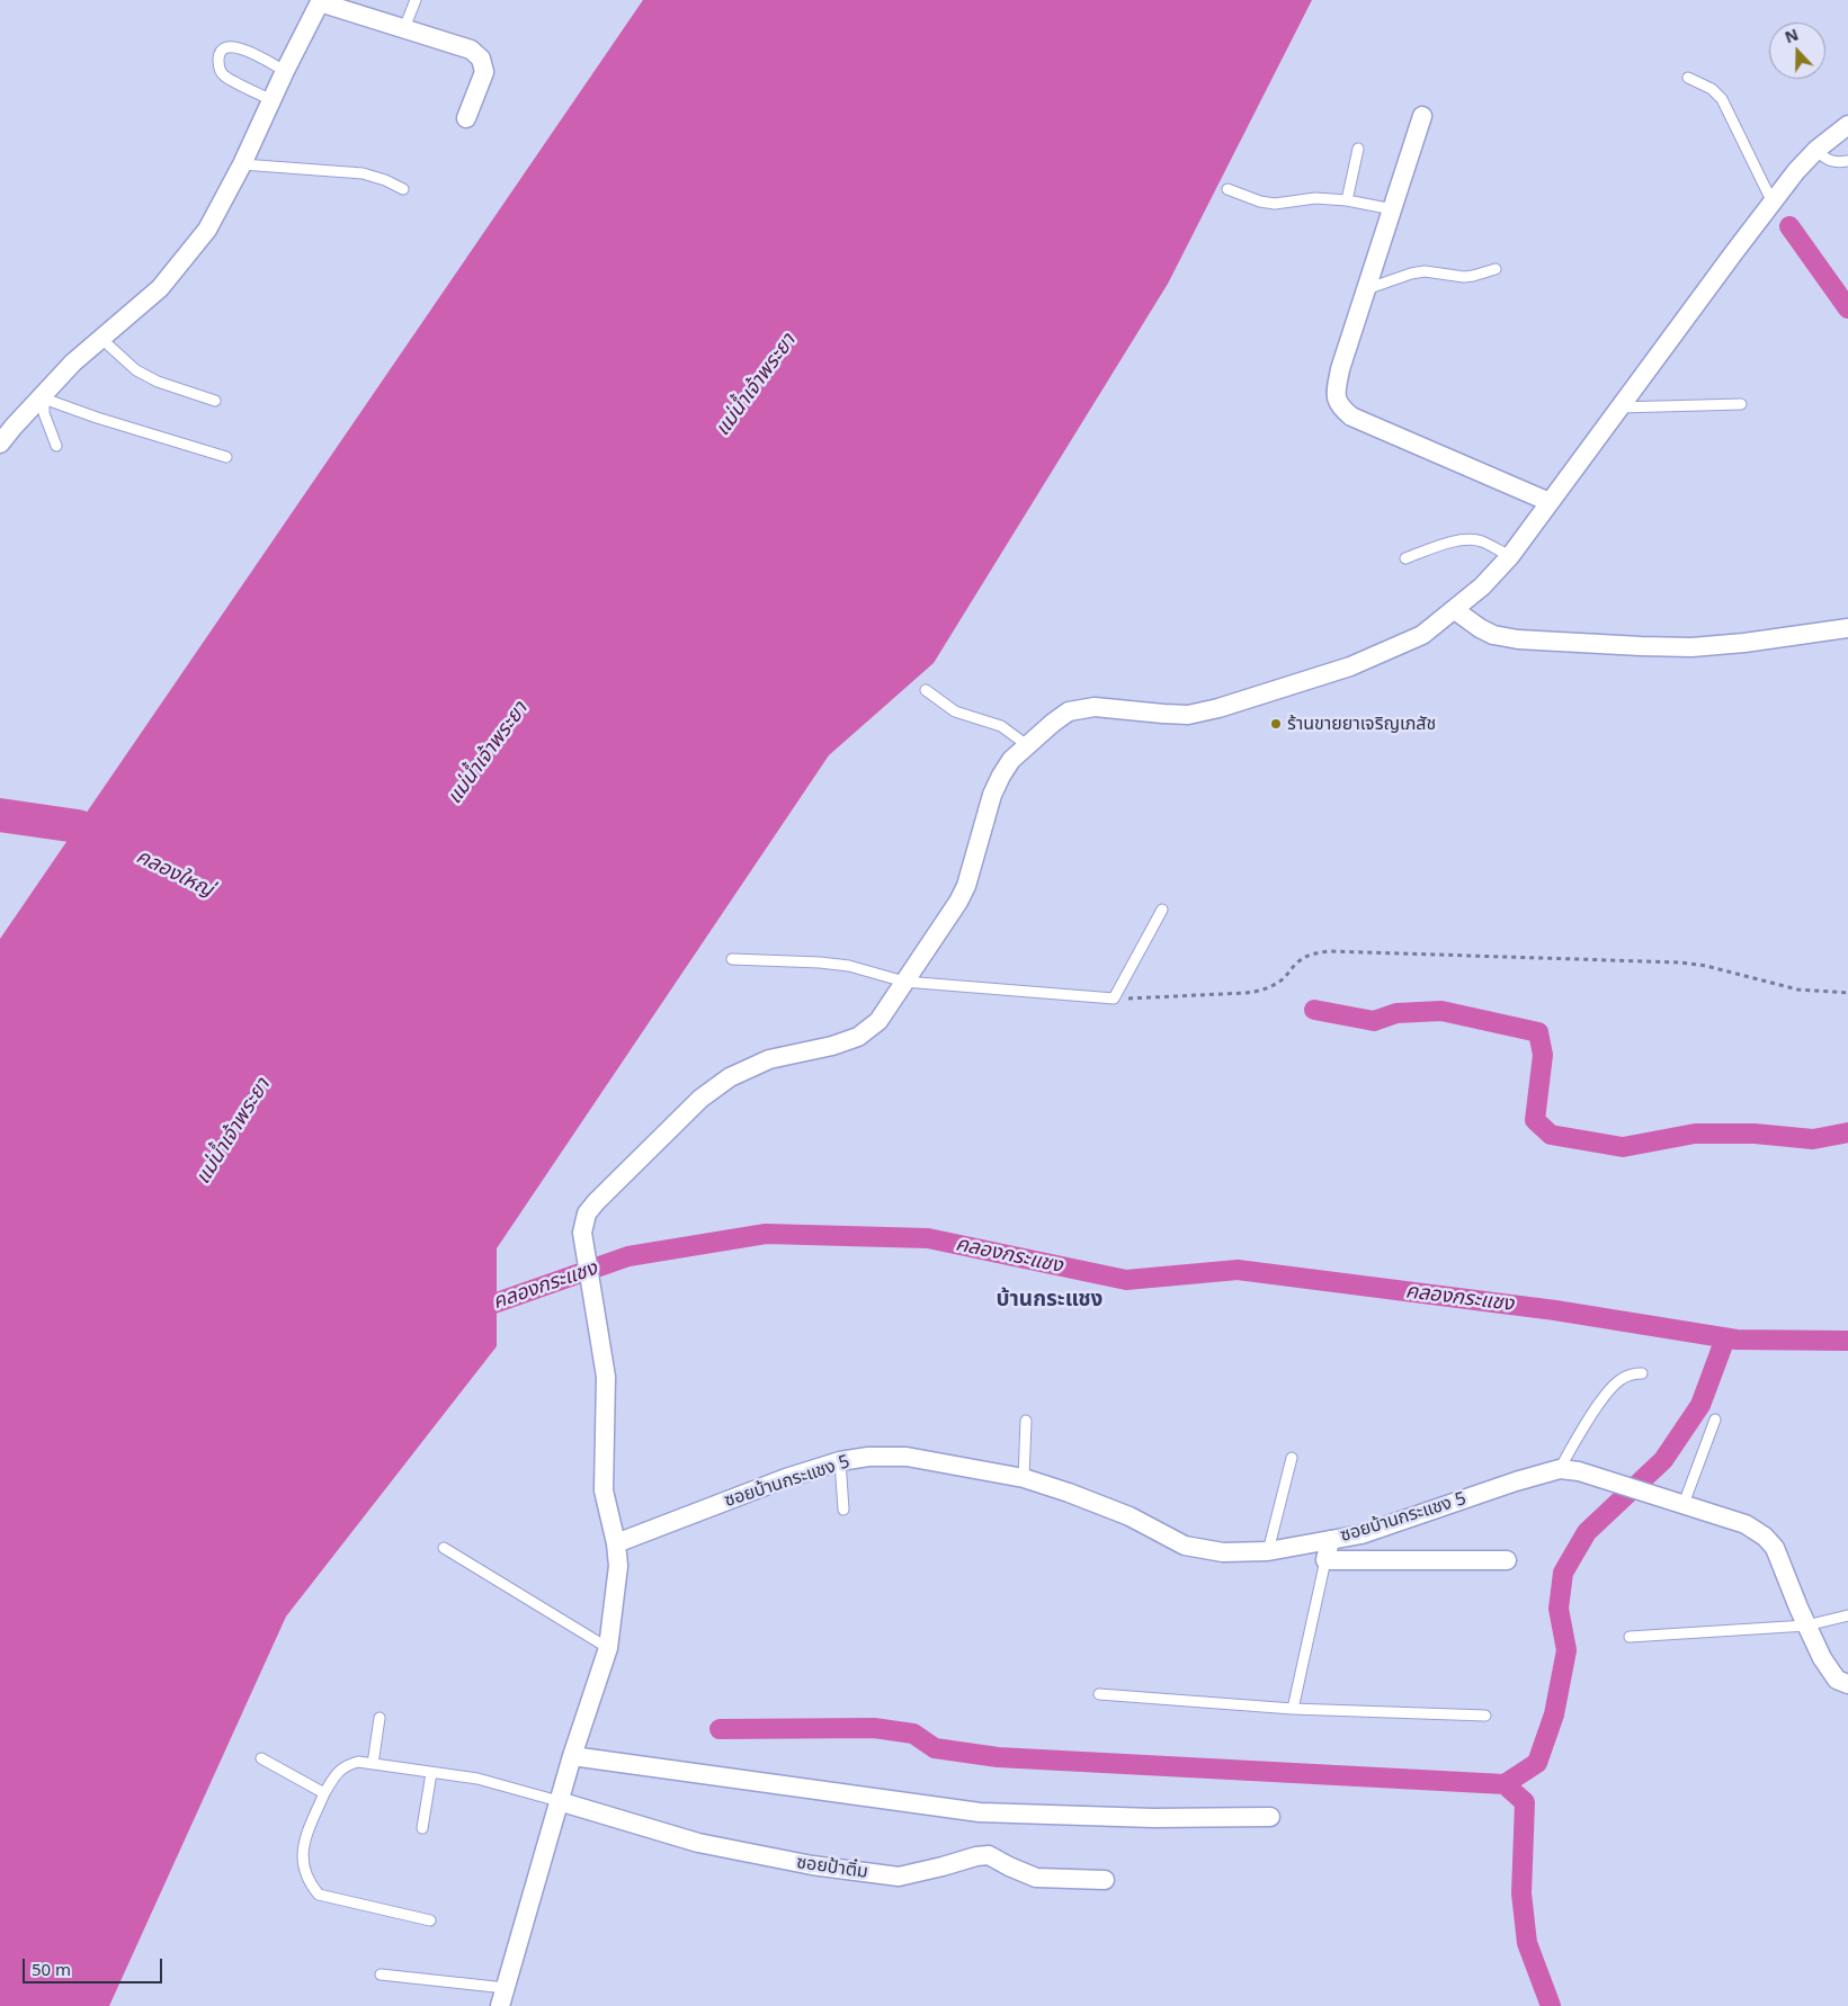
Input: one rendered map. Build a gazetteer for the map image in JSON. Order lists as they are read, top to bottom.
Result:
{
  "streets": {
    "street": ["ซอยบ้านกระแชง 5", "ซอยป้าติ๋ม"]
  },
  "districts": ["บ้านกระแชง"],
  "water": ["แม่น้ำเจ้าพระยา", "คลองใหญ่", "คลองกระแชง"],
  "places": ["ร้านขายยาเจริญเภสัช"],
  "scale_bar": "50 m",
  "north": "top"
}
